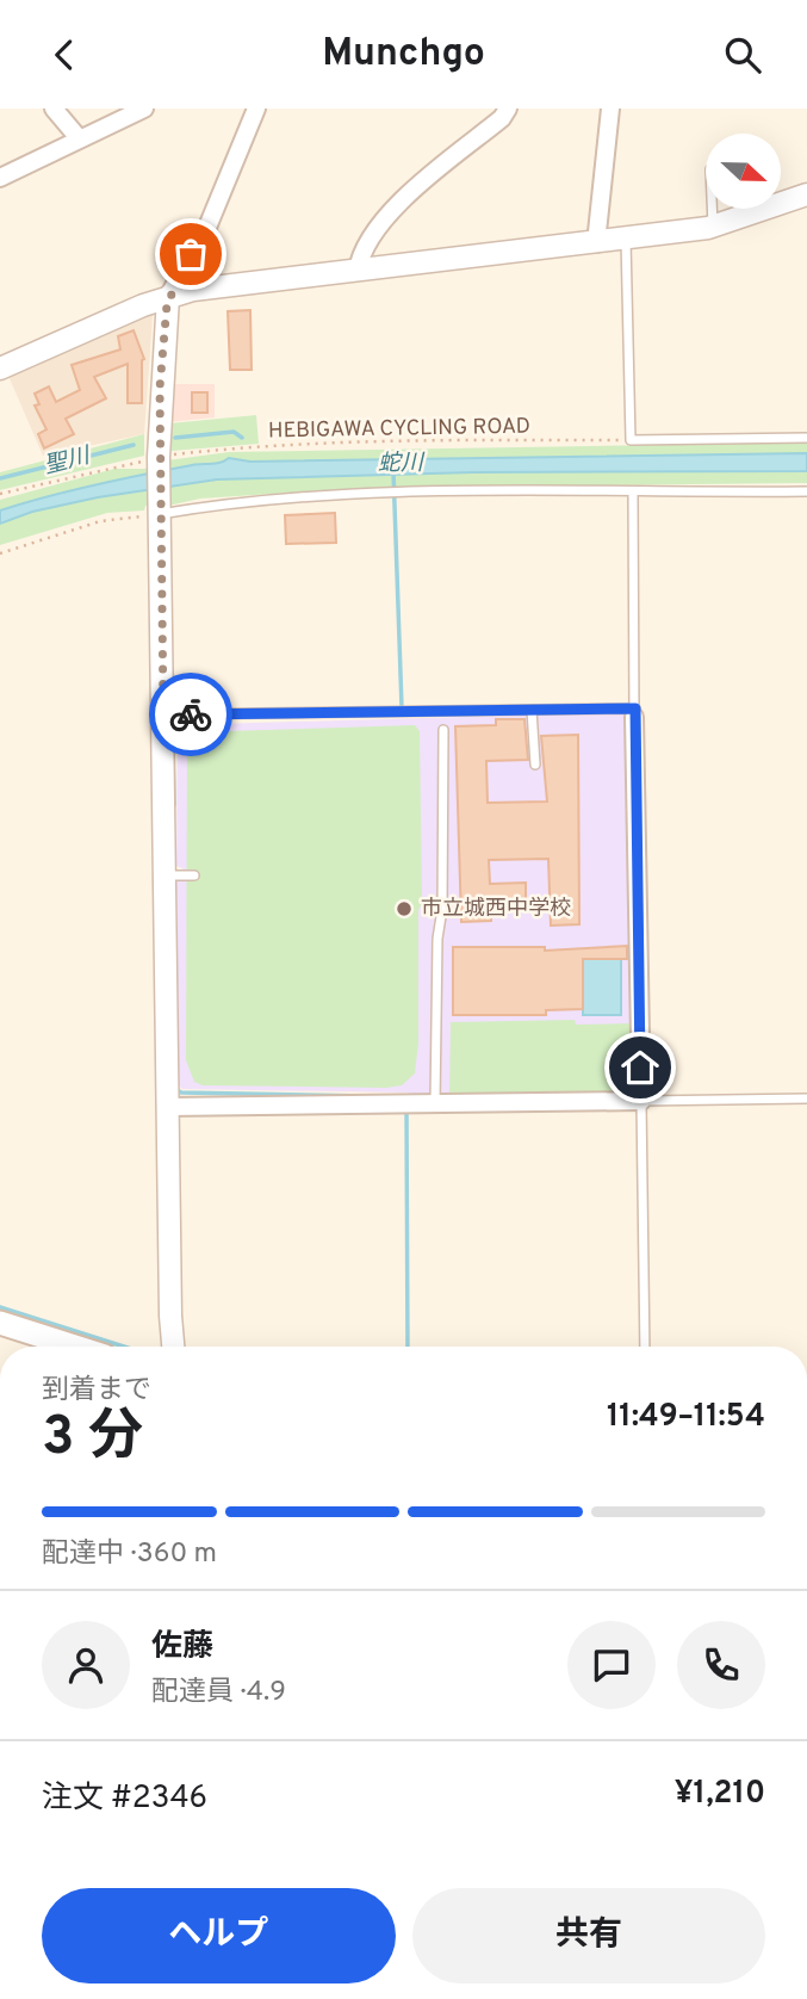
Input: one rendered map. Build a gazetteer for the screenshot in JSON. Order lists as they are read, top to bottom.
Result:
{
  "streets": {
    "path": ["HEBIGAWA CYCLING ROAD"]
  },
  "water": ["聖川", "蛇川"],
  "places": ["市立城西中学校"],
  "north": "right",
  "page": {
    "header": "Munchgo",
    "heading": ["3 分", "到着まで", "11:49–11:54"],
    "panel": [
      "佐藤",
      "配達員 · 4.9",
      "注文 #2346",
      "¥1,210"
    ],
    "bar": "配達中 · 360 m",
    "buttons": ["ヘルプ", "共有"]
  }
}
